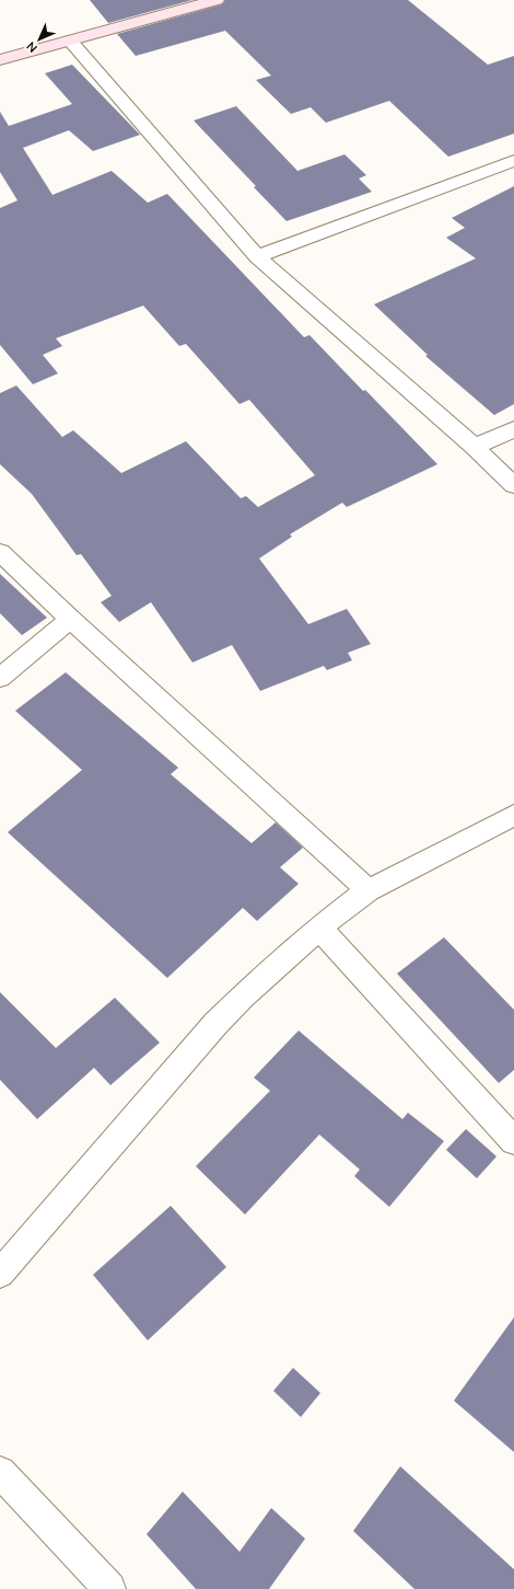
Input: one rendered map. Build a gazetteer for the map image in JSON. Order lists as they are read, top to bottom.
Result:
{
  "north": "bottom left"
}
